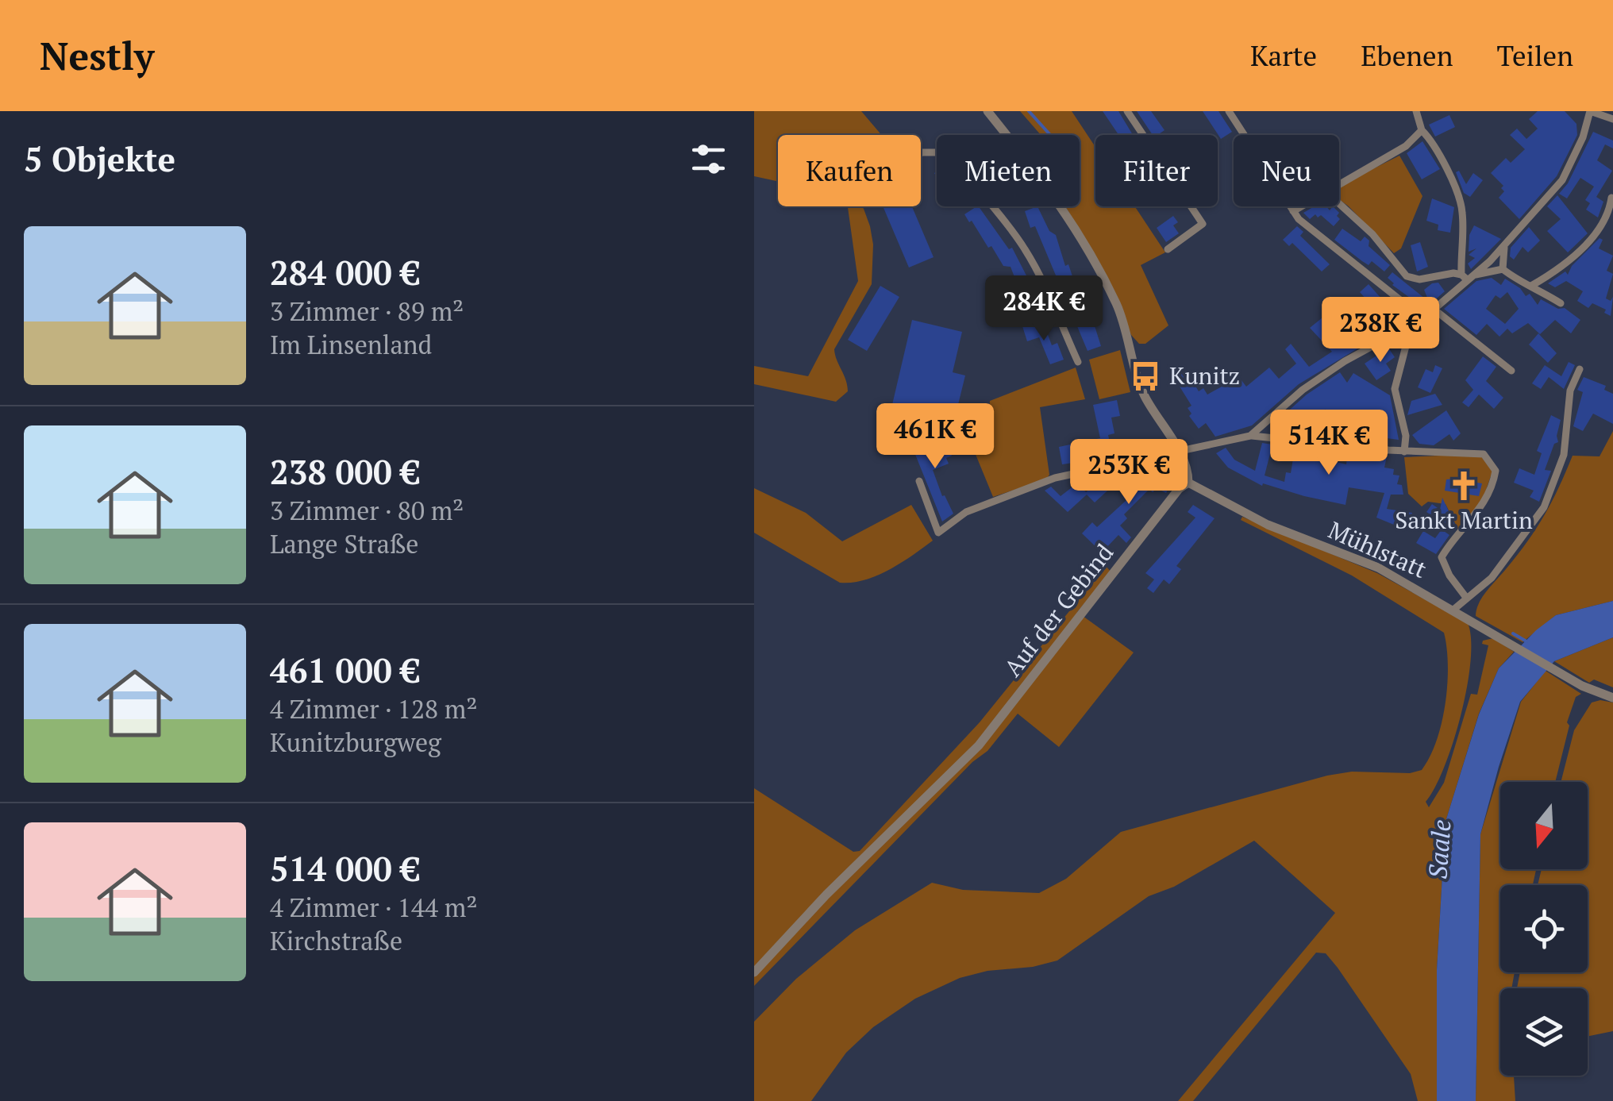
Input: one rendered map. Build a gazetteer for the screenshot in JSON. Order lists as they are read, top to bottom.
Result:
{
  "streets": {
    "street": ["Mühlstatt", "Auf der Gebind"]
  },
  "crossings": [
    ["Mühlstatt", "Auf der Gebind"]
  ],
  "water": ["Saale"],
  "places": {
    "bus stop": ["Kunitz"],
    "church": ["Sankt Martin"]
  },
  "north": "bottom",
  "page": {
    "header": "Nestly",
    "nav": ["Karte", "Ebenen", "Teilen"],
    "heading": "5 Objekte",
    "chip": [
      "Kaufen",
      "Mieten",
      "Filter",
      "Neu"
    ],
    "list": [
      {
        "name": "284 000 €",
        "note": "3 Zimmer · 89 m² · Im Linsenland"
      },
      {
        "name": "238 000 €",
        "note": "3 Zimmer · 80 m² · Lange Straße"
      },
      {
        "name": "461 000 €",
        "note": "4 Zimmer · 128 m² · Kunitzburgweg"
      },
      {
        "name": "514 000 €",
        "note": "4 Zimmer · 144 m² · Kirchstraße"
      }
    ],
    "price": [
      "284K €",
      "238K €",
      "461K €",
      "514K €",
      "253K €"
    ]
  }
}
